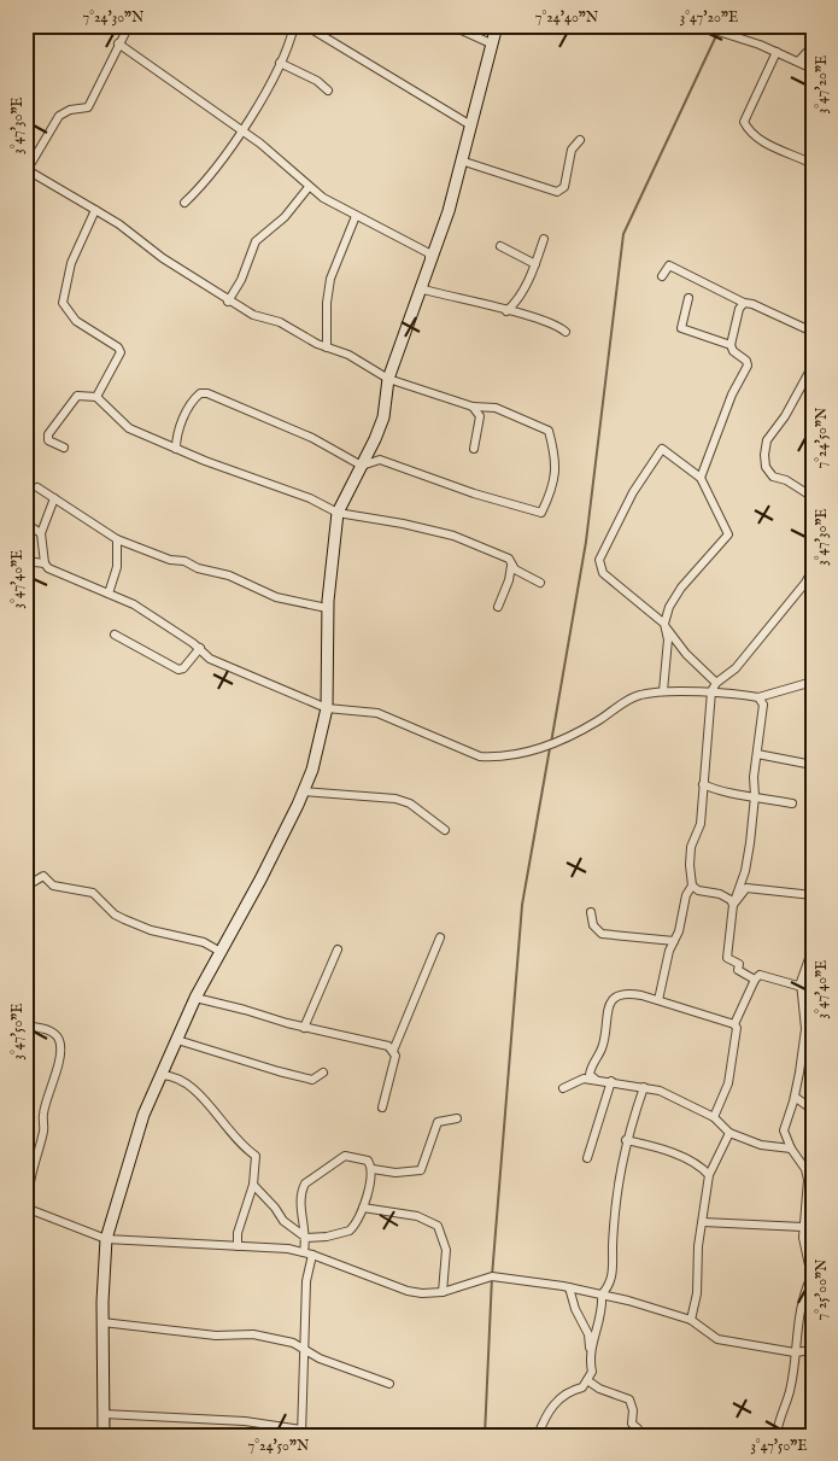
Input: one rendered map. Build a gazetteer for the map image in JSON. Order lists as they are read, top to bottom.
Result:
{
  "coordinates": [
    "7°24'30\"N",
    "7°24'40\"N",
    "3°47'20\"E",
    "3°47'30\"E",
    "7°24'50\"N",
    "3°47'40\"E",
    "3°47'50\"E",
    "7°25'00\"N"
  ]
}
